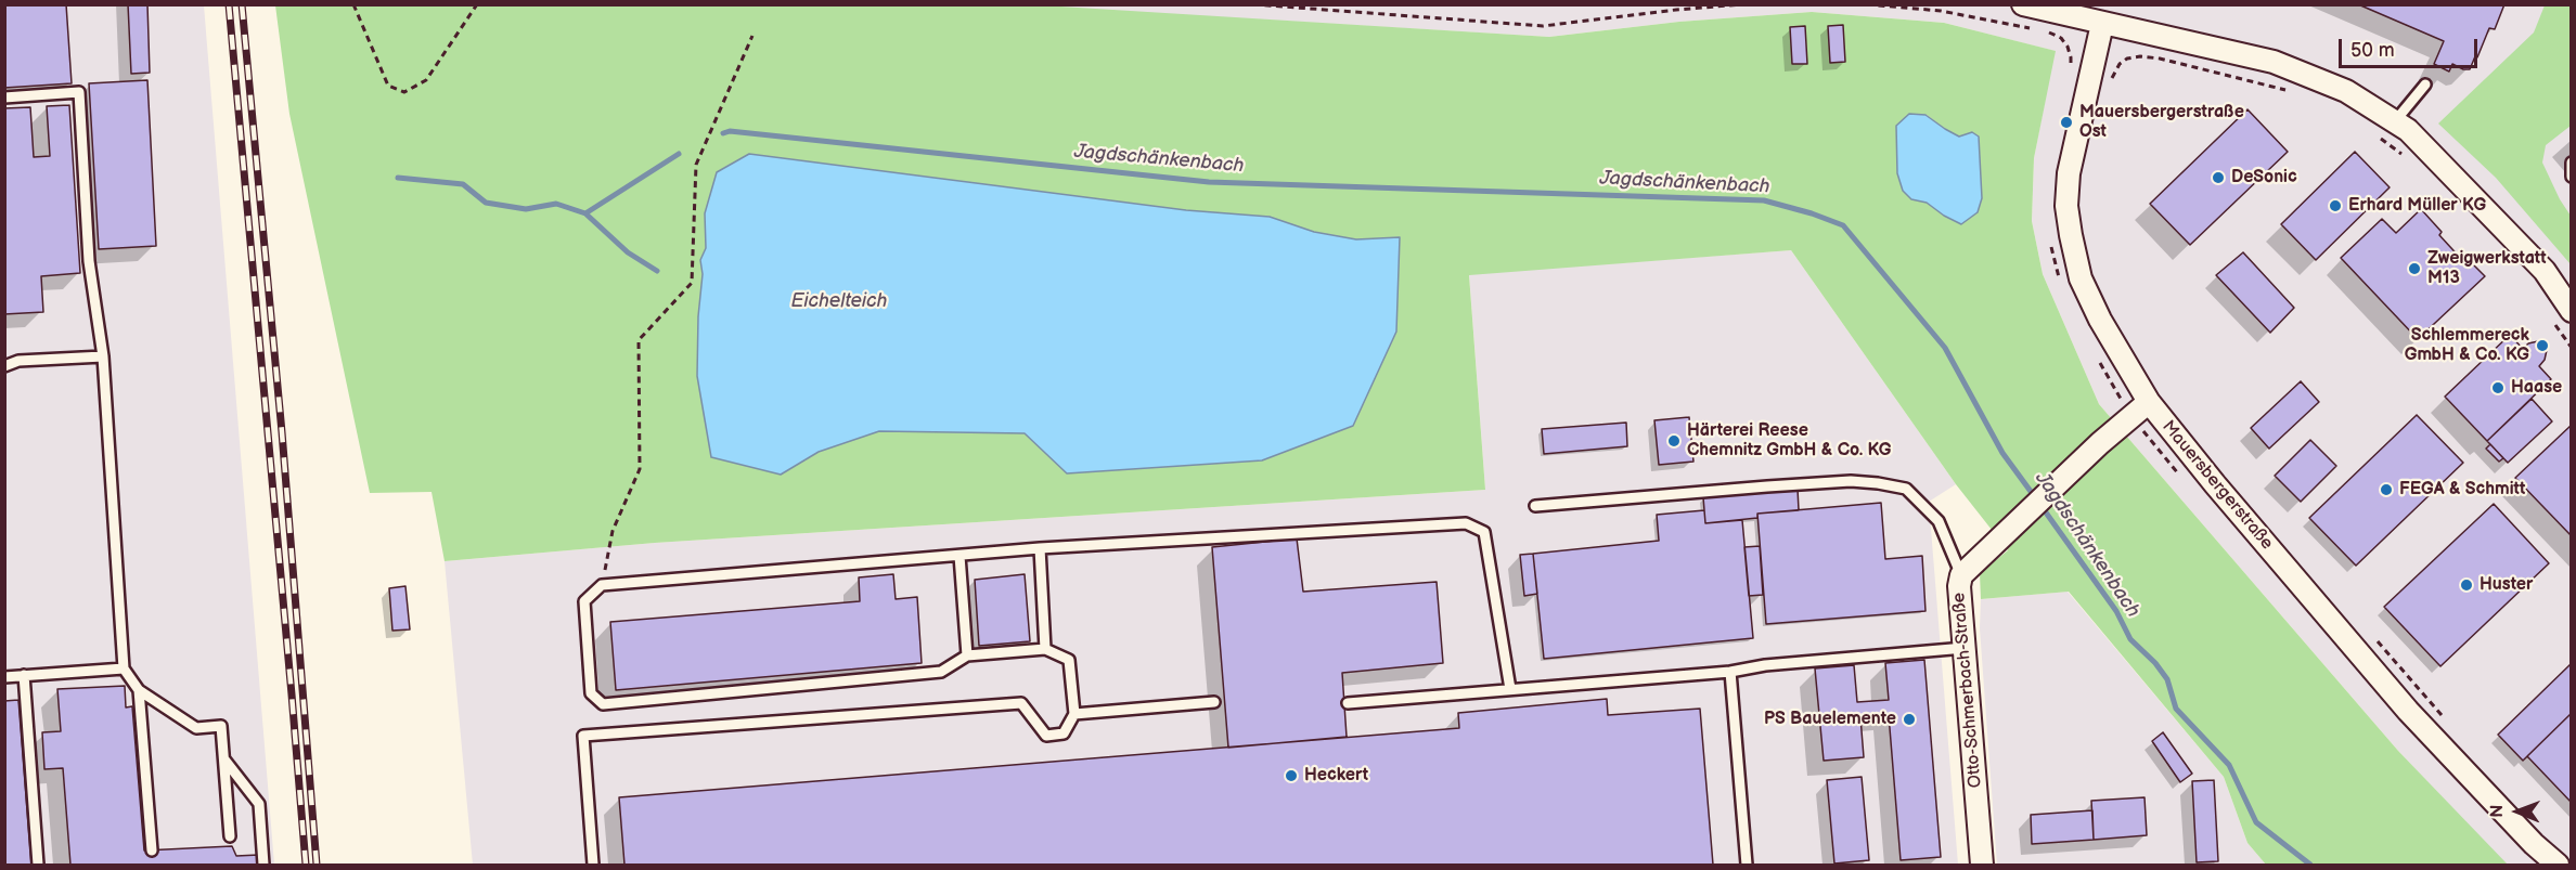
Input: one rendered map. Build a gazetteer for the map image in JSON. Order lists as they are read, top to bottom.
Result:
{
  "streets": {
    "street": ["Mauersbergerstraße", "Otto-Schmerbach-Straße"]
  },
  "crossings": [
    ["Mauersbergerstraße", "Otto-Schmerbach-Straße"]
  ],
  "water": ["Jagdschänkenbach", "Eichelteich"],
  "places": [
    "Mauersbergerstraße Ost",
    "DeSonic",
    "Erhard Müller KG",
    "Zweigwerkstatt M13",
    "Schlemmereck GmbH & Co. KG",
    "Haase",
    "Härterei Reese Chemnitz GmbH & Co. KG",
    "FEGA & Schmitt",
    "Huster",
    "PS Bauelemente",
    "Heckert"
  ],
  "scale_bar": "50 m",
  "north": "left"
}
